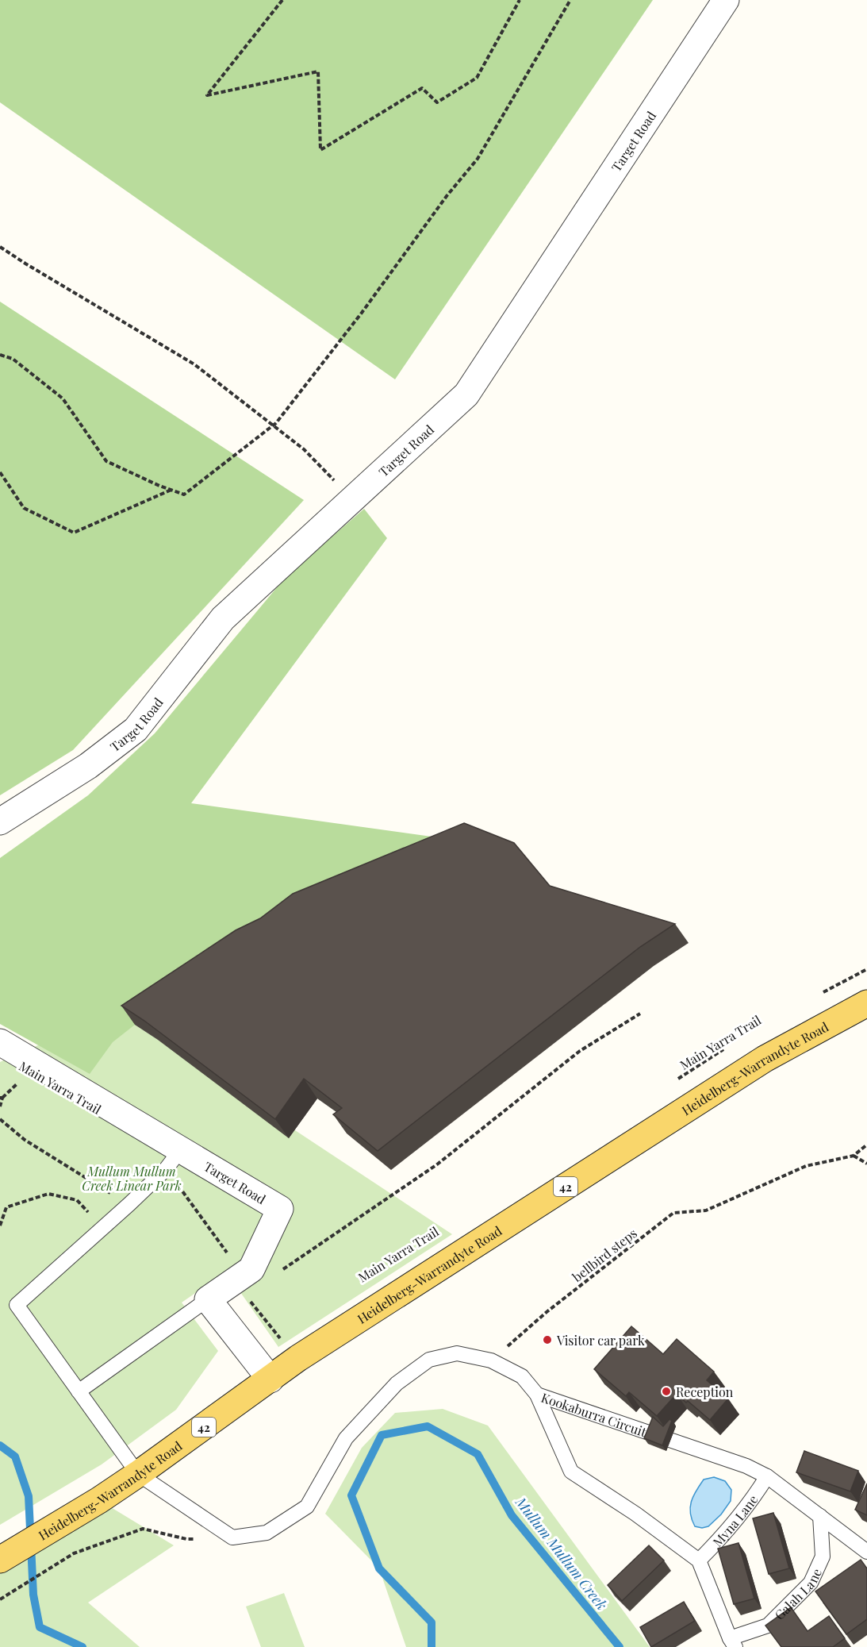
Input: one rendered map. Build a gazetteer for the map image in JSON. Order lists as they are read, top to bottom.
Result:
{
  "streets": {
    "main road": ["Heidelberg-Warrandyte Road", "42"],
    "street": ["Target Road"],
    "lane": ["Kookaburra Circuit", "Myna Lane", "Galah Lane"],
    "path": ["Main Yarra Trail", "bellbird steps"]
  },
  "crossings": [
    ["Kookaburra Circuit", "Myna Lane"],
    ["Kookaburra Circuit", "Galah Lane"]
  ],
  "water": ["Mullum Mullum Creek"],
  "parks": ["Mullum Mullum Creek Linear Park"],
  "places": ["Visitor car park", "Reception"]
}
